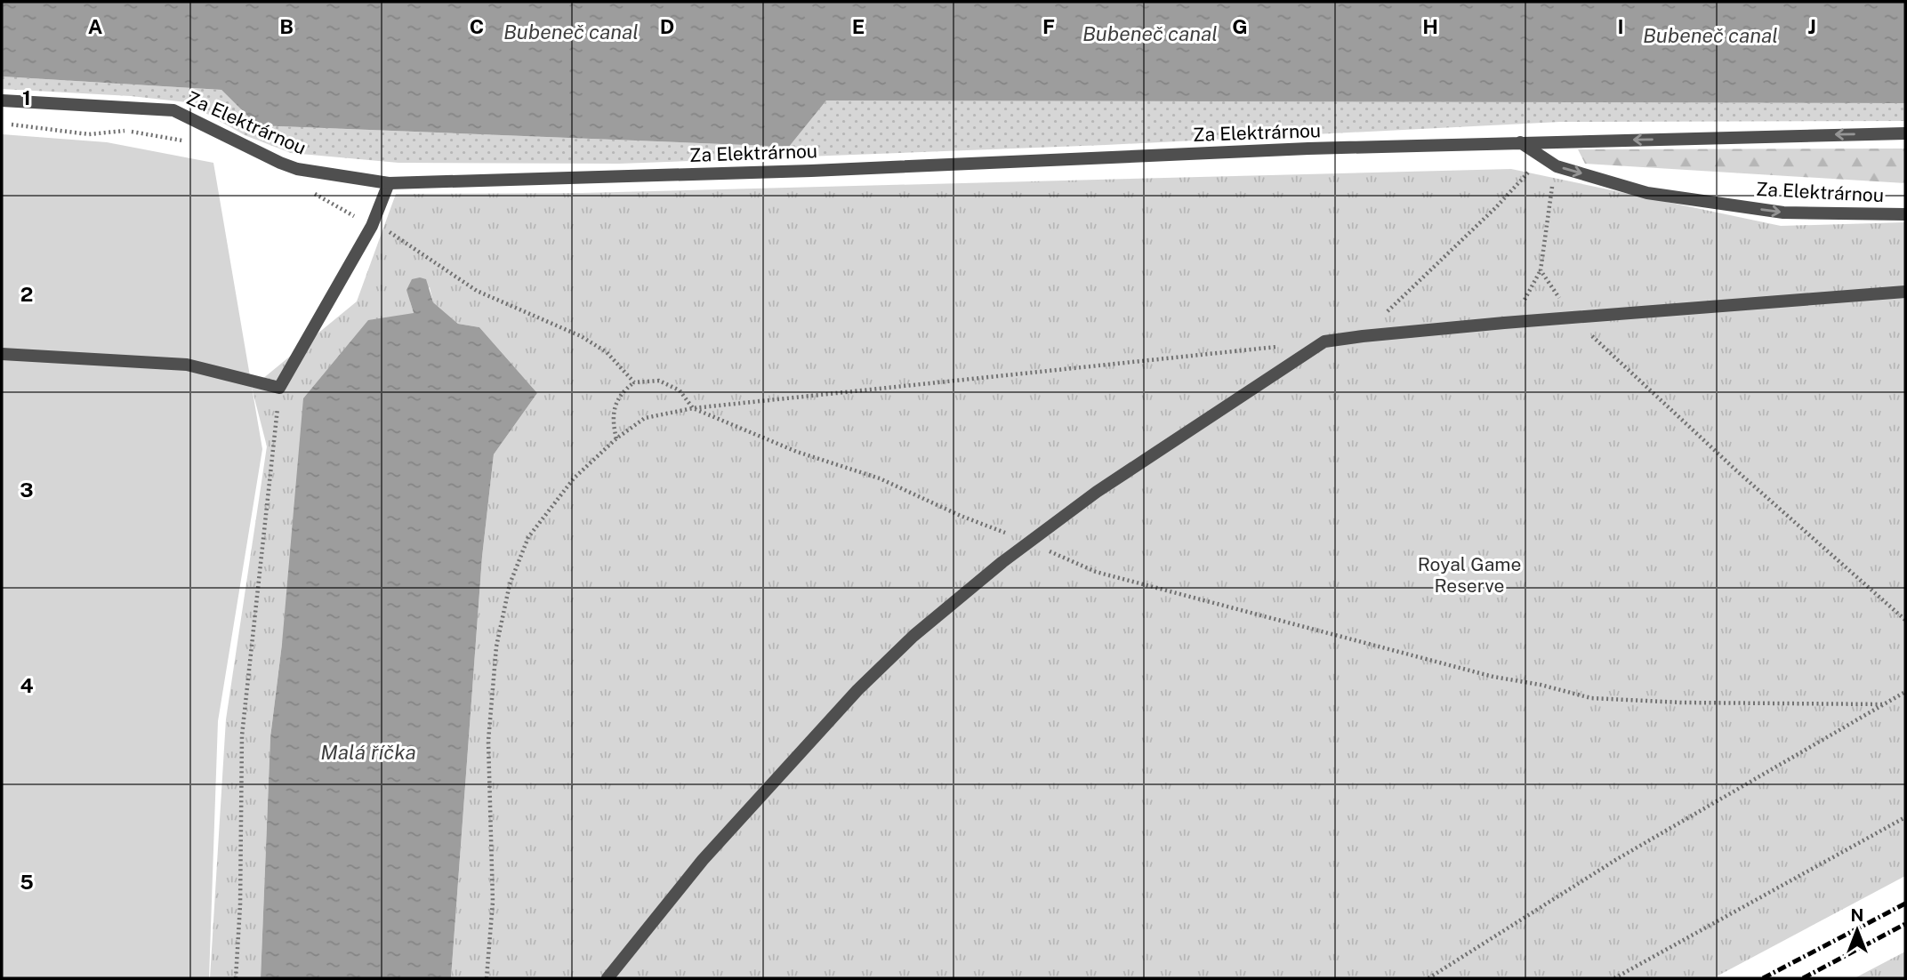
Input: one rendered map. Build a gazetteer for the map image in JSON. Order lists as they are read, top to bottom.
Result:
{
  "streets": {
    "street": ["Za Elektrárnou"]
  },
  "water": ["Bubeneč canal", "Malá říčka"],
  "parks": ["Royal Game Reserve"],
  "north": "top",
  "grid": {
    "columns": [
      "A",
      "B",
      "C",
      "D",
      "E",
      "F",
      "G",
      "H",
      "I",
      "J"
    ],
    "rows": [
      "1",
      "2",
      "3",
      "4",
      "5"
    ]
  }
}
